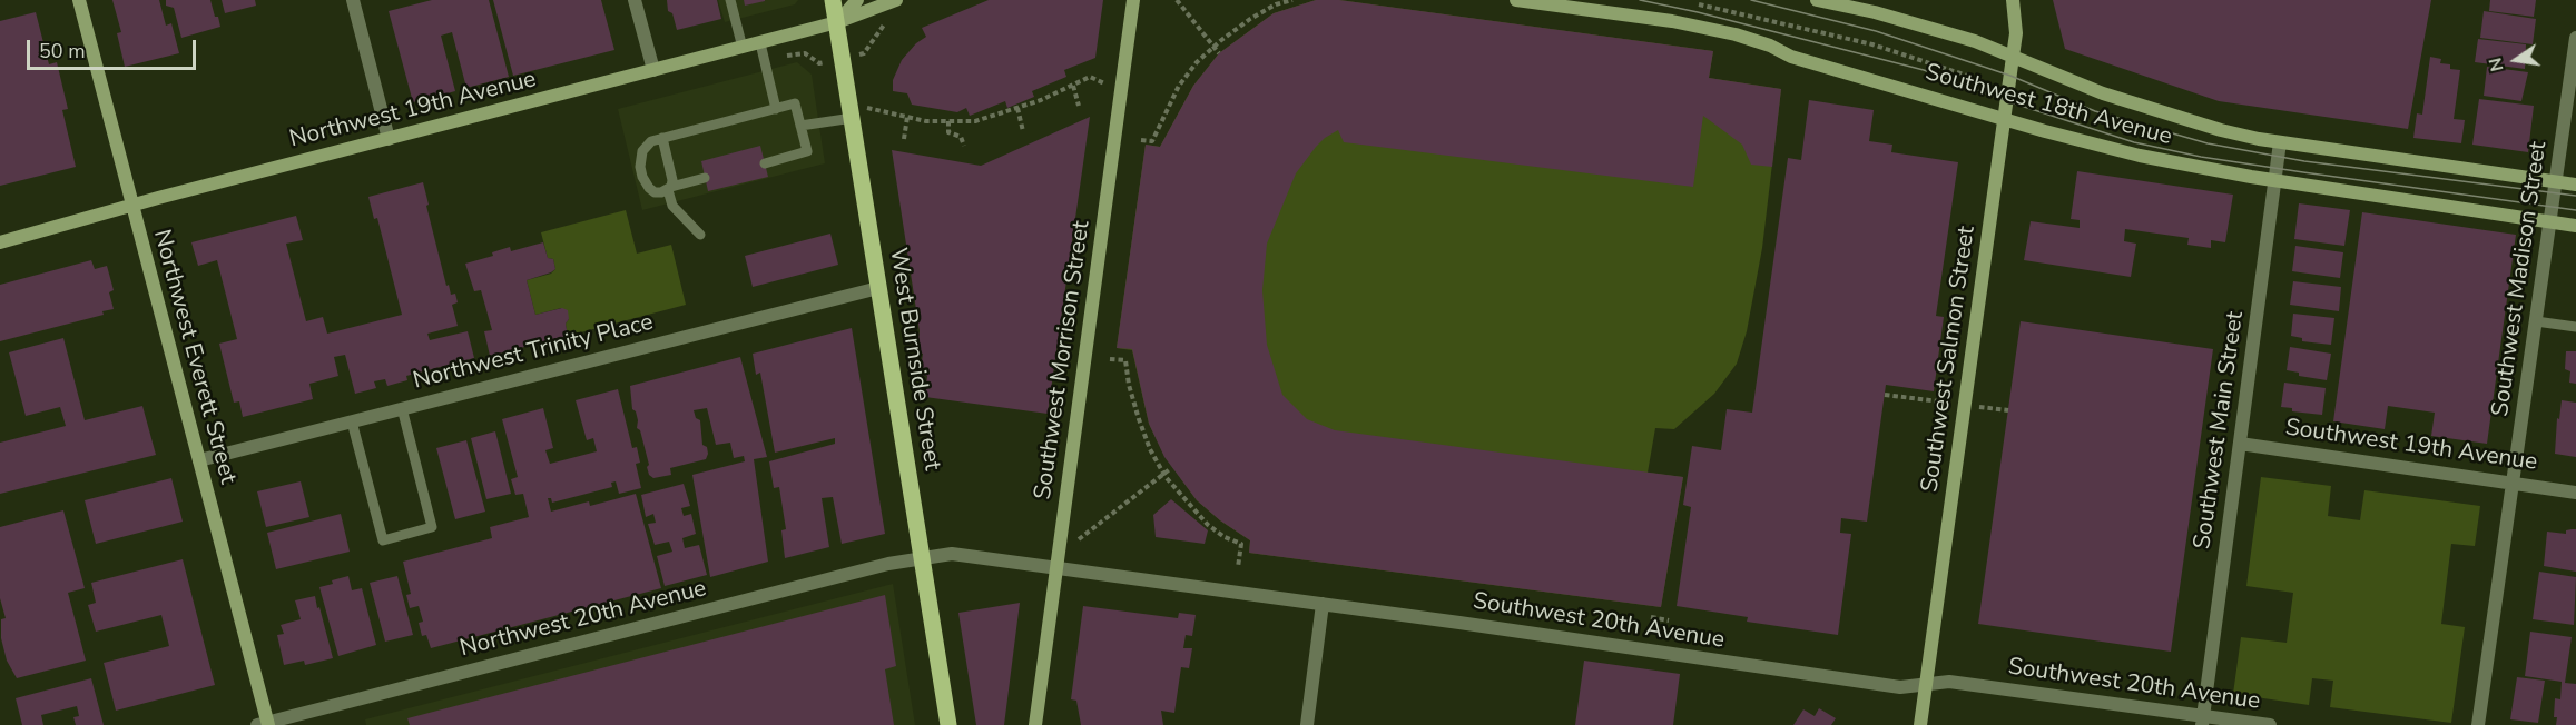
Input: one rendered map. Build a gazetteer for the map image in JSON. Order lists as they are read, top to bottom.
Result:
{
  "streets": {
    "main road": ["West Burnside Street"],
    "street": [
      "Southwest 18th Avenue",
      "Northwest 19th Avenue",
      "Southwest Madison Street",
      "Northwest Trinity Place",
      "Northwest Everett Street",
      "Southwest Salmon Street",
      "Southwest Morrison Street",
      "Southwest Main Street",
      "Southwest 19th Avenue",
      "Northwest 20th Avenue",
      "Southwest 20th Avenue"
    ]
  },
  "crossings": [
    ["Southwest 18th Avenue", "Southwest Madison Street"],
    ["Southwest 18th Avenue", "Southwest Salmon Street"],
    ["Southwest 18th Avenue", "Southwest Main Street"],
    ["Northwest 19th Avenue", "Northwest Everett Street"],
    ["Northwest 19th Avenue", "West Burnside Street"],
    ["Southwest Madison Street", "Southwest 19th Avenue"],
    ["Northwest Trinity Place", "Northwest Everett Street"],
    ["Northwest Trinity Place", "West Burnside Street"],
    ["Northwest Everett Street", "Northwest 20th Avenue"],
    ["West Burnside Street", "Northwest 20th Avenue"],
    ["West Burnside Street", "Southwest 20th Avenue"],
    ["Southwest Salmon Street", "Southwest 20th Avenue"],
    ["Southwest Morrison Street", "Southwest 20th Avenue"],
    ["Southwest Main Street", "Southwest 19th Avenue"],
    ["Southwest Main Street", "Southwest 20th Avenue"],
    ["Northwest 20th Avenue", "Southwest 20th Avenue"]
  ],
  "scale_bar": "50 m",
  "north": "left"
}
